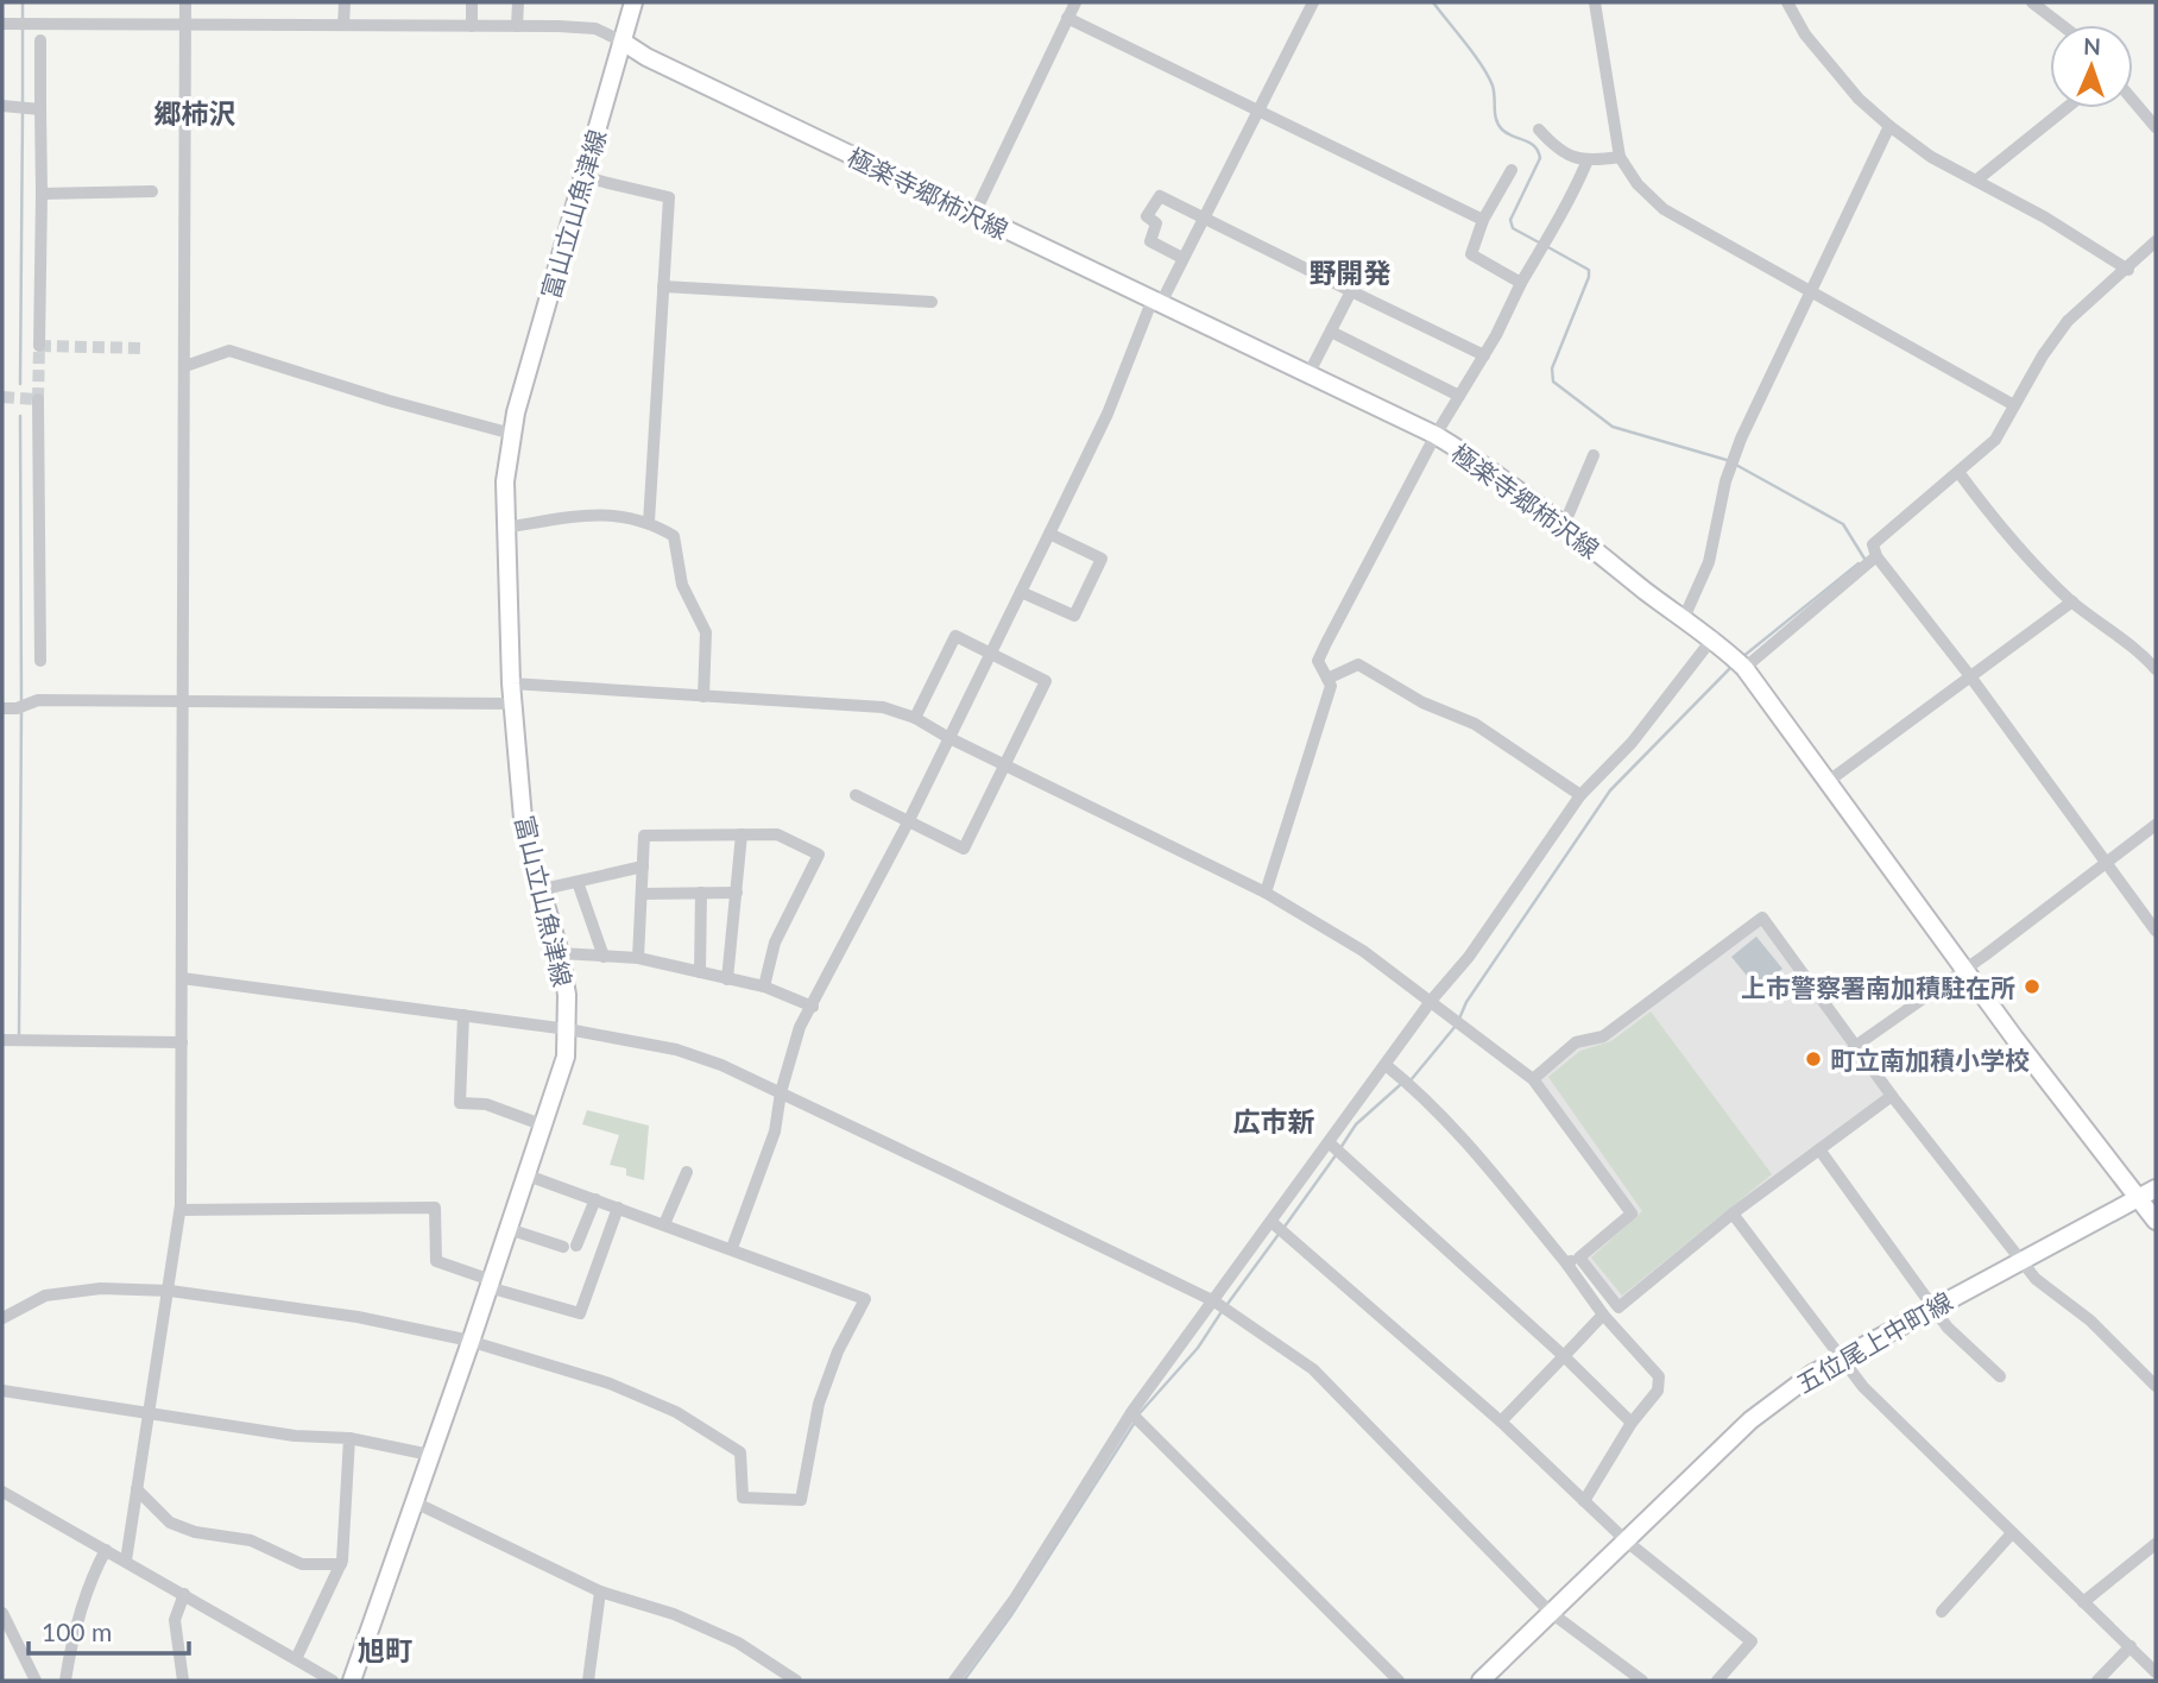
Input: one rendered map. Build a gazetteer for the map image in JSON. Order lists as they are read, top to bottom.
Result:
{
  "streets": {
    "main road": ["極楽寺郷柿沢線", "富山立山魚津線", "五位尾上中町線"]
  },
  "crossings": [
    ["極楽寺郷柿沢線", "富山立山魚津線"],
    ["極楽寺郷柿沢線", "五位尾上中町線"]
  ],
  "districts": [
    "郷柿沢",
    "野開発",
    "広市新",
    "旭町"
  ],
  "places": ["上市警察署南加積駐在所", "町立南加積小学校"],
  "scale_bar": "100 m",
  "north": "top"
}
